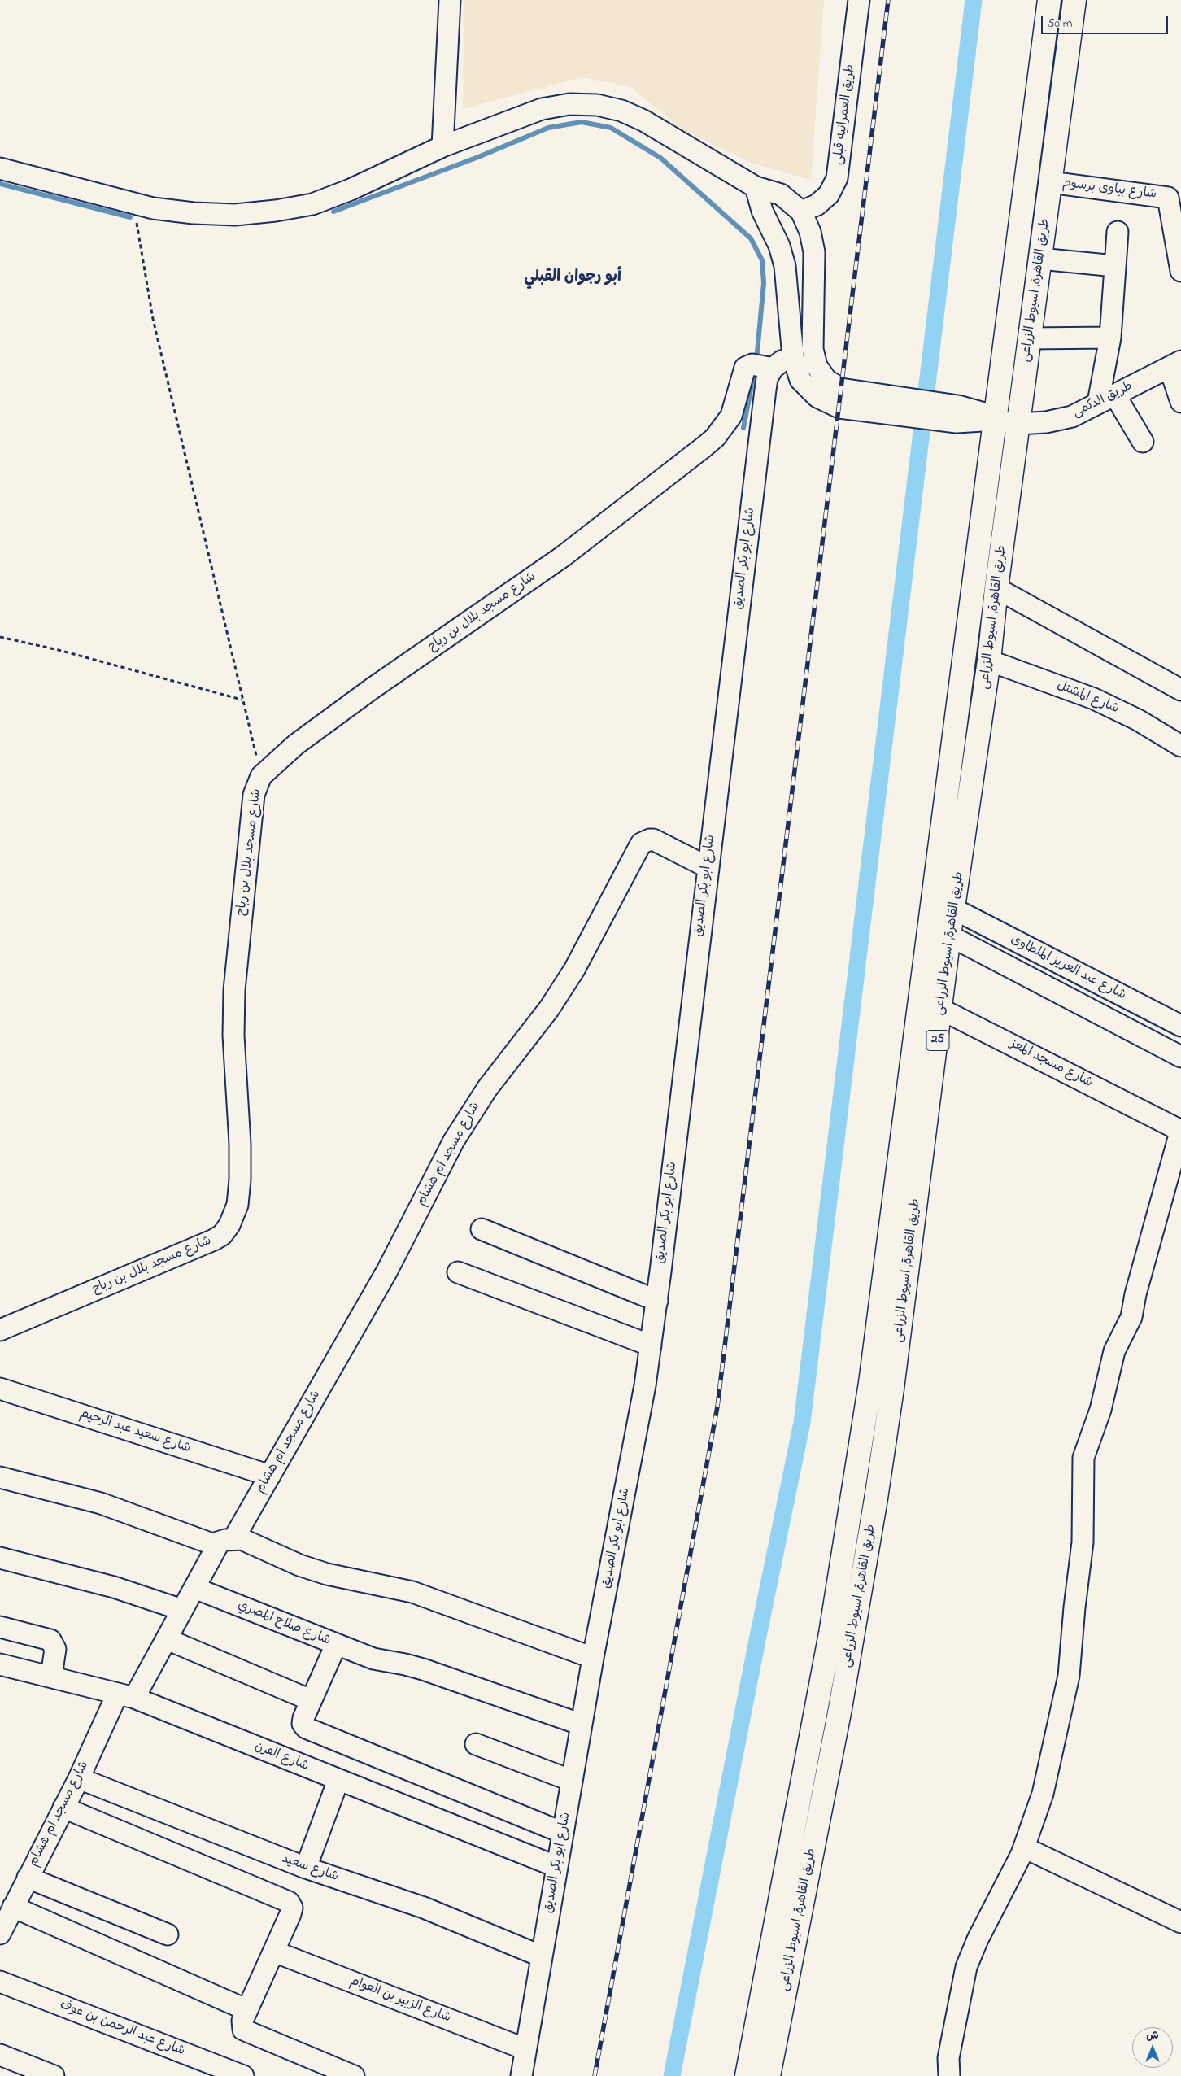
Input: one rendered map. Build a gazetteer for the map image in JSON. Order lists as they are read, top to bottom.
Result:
{
  "streets": {
    "highway": ["طريق القاهرة, اسيوط الزراعى", "25"],
    "street": [
      "طريق العمرانيه قبلى",
      "شارع بباوى برسوم",
      "طريق الدكمى",
      "شارع ابو بكر الصديق",
      "شارع مسجد بلال بن رباح",
      "شارع المشتل",
      "شارع عبد العزيز الملطاوى",
      "شارع مسجد المعز",
      "شارع مسجد ام هشام",
      "شارع سعيد عبد الرحيم",
      "شارع صلاح المصري",
      "شارع الفرن",
      "شارع سعيد",
      "شارع الزبير بن العوام",
      "شارع عبد الرحمن بن عوف"
    ]
  },
  "crossings": [
    ["شارع بباوى برسوم", "طريق القاهرة, اسيوط الزراعى"],
    ["طريق القاهرة, اسيوط الزراعى", "طريق الدكمى"],
    ["طريق القاهرة, اسيوط الزراعى", "شارع المشتل"],
    ["طريق القاهرة, اسيوط الزراعى", "شارع عبد العزيز الملطاوى"],
    ["طريق القاهرة, اسيوط الزراعى", "شارع مسجد المعز"],
    ["شارع ابو بكر الصديق", "شارع مسجد بلال بن رباح"],
    ["شارع ابو بكر الصديق", "شارع مسجد ام هشام"],
    ["شارع ابو بكر الصديق", "شارع صلاح المصري"],
    ["شارع ابو بكر الصديق", "شارع الفرن"],
    ["شارع ابو بكر الصديق", "شارع سعيد"],
    ["شارع ابو بكر الصديق", "شارع الزبير بن العوام"],
    ["شارع مسجد ام هشام", "شارع سعيد عبد الرحيم"],
    ["شارع مسجد ام هشام", "شارع صلاح المصري"],
    ["شارع مسجد ام هشام", "شارع الفرن"],
    ["شارع مسجد ام هشام", "شارع سعيد"]
  ],
  "districts": ["أبو رجوان القبلي"],
  "scale_bar": "50 m",
  "north": "top"
}
